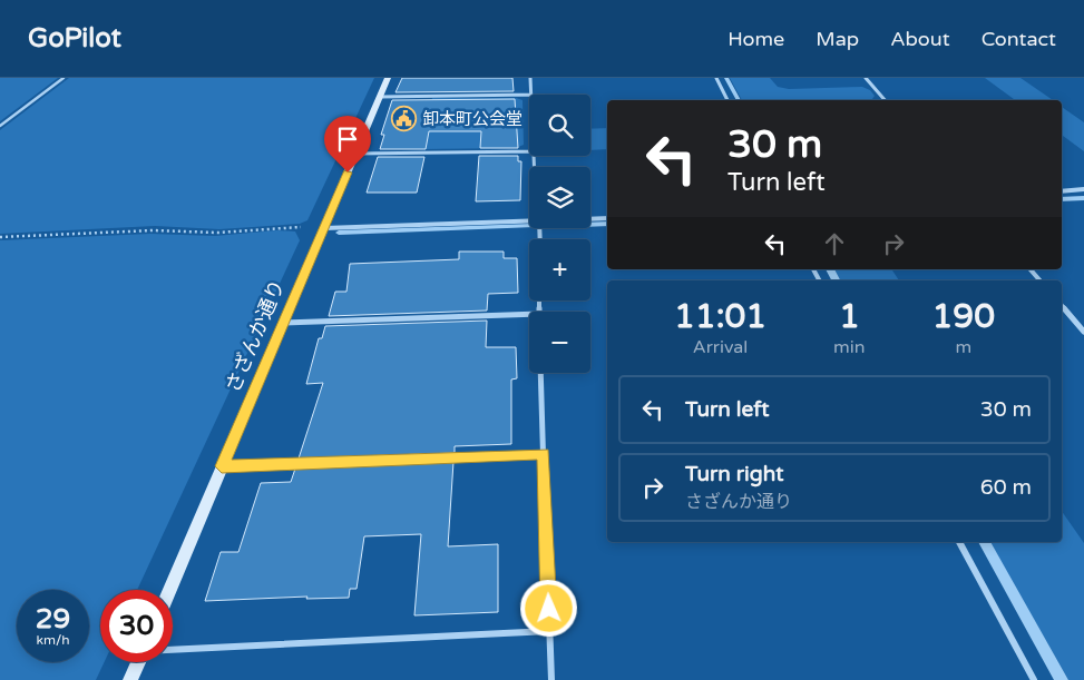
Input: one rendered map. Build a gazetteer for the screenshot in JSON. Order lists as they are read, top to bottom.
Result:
{
  "streets": {
    "street": ["さざんか通り"]
  },
  "places": {
    "public building": ["卸本町公会堂"]
  },
  "page": {
    "header": "GoPilot",
    "nav": [
      "Home",
      "Map",
      "About",
      "Contact"
    ],
    "map_buttons": ["+", "−"],
    "turn": ["30 m", "Turn left"],
    "eta": [
      "11:01",
      "Arrival",
      "1",
      "min",
      "190",
      "m"
    ],
    "list": [
      {
        "name": "Turn left",
        "value": "30 m"
      },
      {
        "name": "Turn right",
        "note": "さざんか通り",
        "value": "60 m"
      }
    ],
    "speed": "29 km/h",
    "limit": "30"
  }
}
